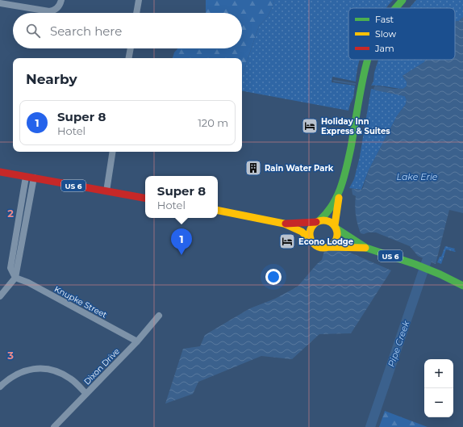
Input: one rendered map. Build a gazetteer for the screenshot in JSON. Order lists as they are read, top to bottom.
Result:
{
  "streets": {
    "main road": ["US 6"],
    "street": ["Knupke Street", "Dixon Drive"]
  },
  "crossings": [
    ["Knupke Street", "Dixon Drive"]
  ],
  "water": ["Lake Erie", "Pipe Creek"],
  "places": {
    "hotel": ["Holiday Inn Express & Suites", "Econo Lodge"],
    "building": ["Rain Water Park"]
  },
  "legend": ["Fast", "Slow", "Jam"],
  "page": {
    "search": "Search here",
    "heading": "Nearby",
    "list": [
      {
        "mark": "1",
        "name": "Super 8",
        "note": "Hotel",
        "value": "120 m"
      }
    ],
    "popup": ["Super 8", "Hotel"],
    "pins": "1",
    "map_buttons": ["+", "−"]
  },
  "grid": {
    "rows": ["2", "3"]
  }
}
